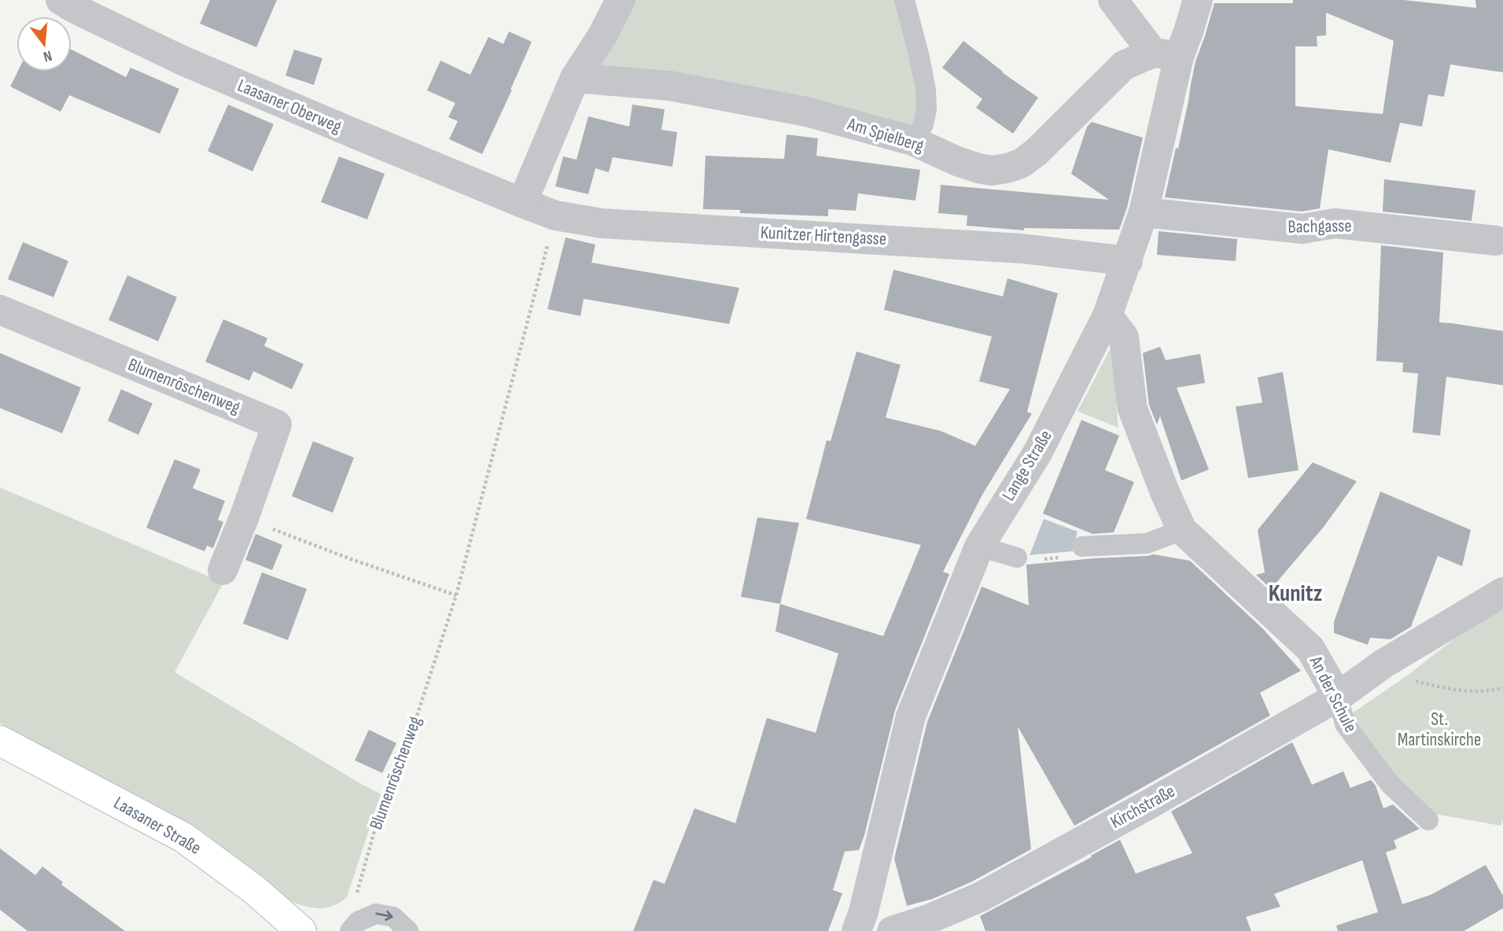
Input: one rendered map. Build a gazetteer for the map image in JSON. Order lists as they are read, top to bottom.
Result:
{
  "streets": {
    "street": [
      "Laasaner Oberweg",
      "Am Spielberg",
      "Bachgasse",
      "Kunitzer Hirtengasse",
      "Blumenröschenweg",
      "Lange Straße",
      "An der Schule",
      "Kirchstraße",
      "Laasaner Straße"
    ]
  },
  "crossings": [
    ["Laasaner Oberweg", "Kunitzer Hirtengasse"],
    ["Am Spielberg", "Lange Straße"],
    ["Bachgasse", "Lange Straße"],
    ["Kunitzer Hirtengasse", "Blumenröschenweg"],
    ["Kunitzer Hirtengasse", "Lange Straße"],
    ["Lange Straße", "An der Schule"],
    ["An der Schule", "Kirchstraße"]
  ],
  "districts": ["Kunitz"],
  "parks": ["St. Martinskirche"],
  "north": "bottom"
}
